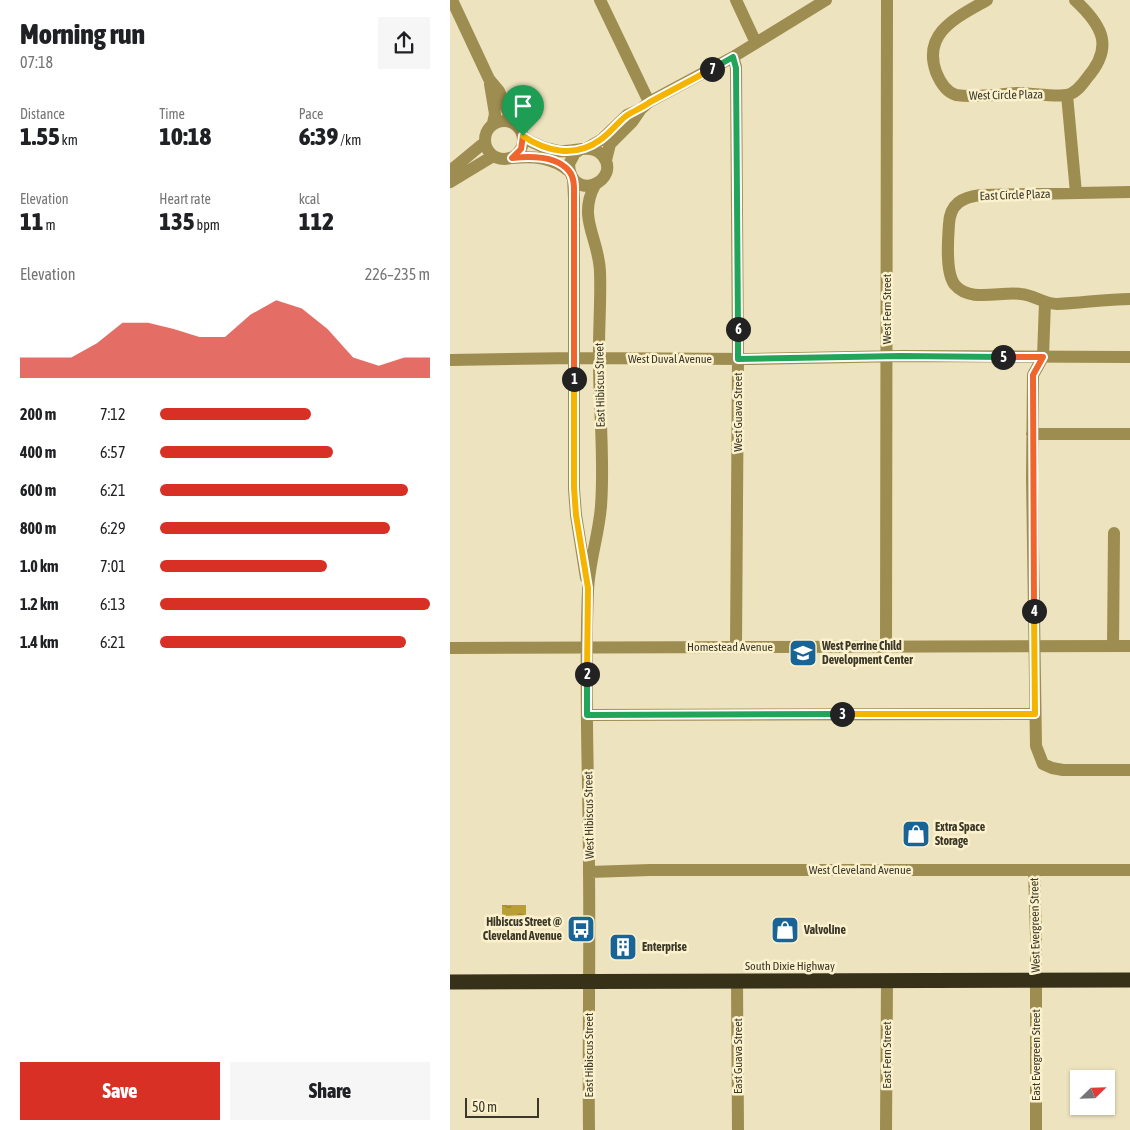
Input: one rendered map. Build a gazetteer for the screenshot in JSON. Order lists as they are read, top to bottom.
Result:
{
  "streets": {
    "highway": ["South Dixie Highway"],
    "street": [
      "West Circle Plaza",
      "East Circle Plaza",
      "West Fern Street",
      "West Duval Avenue",
      "East Hibiscus Street",
      "West Guava Street",
      "Homestead Avenue",
      "West Hibiscus Street",
      "West Cleveland Avenue",
      "West Evergreen Street",
      "East Fern Street",
      "East Evergreen Street",
      "East Guava Street"
    ]
  },
  "crossings": [
    ["West Fern Street", "West Duval Avenue"],
    ["West Fern Street", "Homestead Avenue"],
    ["West Duval Avenue", "East Hibiscus Street"],
    ["West Duval Avenue", "West Guava Street"],
    ["East Hibiscus Street", "Homestead Avenue"],
    ["East Hibiscus Street", "West Hibiscus Street"],
    ["East Hibiscus Street", "South Dixie Highway"],
    ["West Guava Street", "Homestead Avenue"],
    ["Homestead Avenue", "West Hibiscus Street"],
    ["West Hibiscus Street", "West Cleveland Avenue"],
    ["West Hibiscus Street", "South Dixie Highway"],
    ["West Cleveland Avenue", "West Evergreen Street"],
    ["West Evergreen Street", "South Dixie Highway"],
    ["West Evergreen Street", "East Evergreen Street"],
    ["South Dixie Highway", "East Fern Street"],
    ["South Dixie Highway", "East Evergreen Street"],
    ["South Dixie Highway", "East Guava Street"]
  ],
  "places": {
    "school or university": ["West Perrine Child Development Center"],
    "shop": ["Extra Space Storage", "Valvoline"],
    "bus stop": ["Hibiscus Street @ Cleveland Avenue"],
    "building": ["Enterprise"]
  },
  "scale_bar": "50 m",
  "north": "top right",
  "page": {
    "heading": ["Morning run", "07:18"],
    "pins": [
      "7",
      "6",
      "5",
      "1",
      "4",
      "2",
      "3"
    ],
    "stats": [
      ["Distance", "1.55 km"],
      ["Time", "10:18"],
      ["Pace", "6:39 /km"],
      ["Elevation", "11 m"],
      ["Heart rate", "135 bpm"],
      ["kcal", "112"]
    ],
    "chart": ["Elevation", "226–235 m"],
    "list": [
      {
        "name": "200 m",
        "note": "7:12"
      },
      {
        "name": "400 m",
        "note": "6:57"
      },
      {
        "name": "600 m",
        "note": "6:21"
      },
      {
        "name": "800 m",
        "note": "6:29"
      },
      {
        "name": "1.0 km",
        "note": "7:01"
      },
      {
        "name": "1.2 km",
        "note": "6:13"
      },
      {
        "name": "1.4 km",
        "note": "6:21"
      }
    ],
    "buttons": ["Save", "Share"],
    "scale": "50 m"
  }
}
